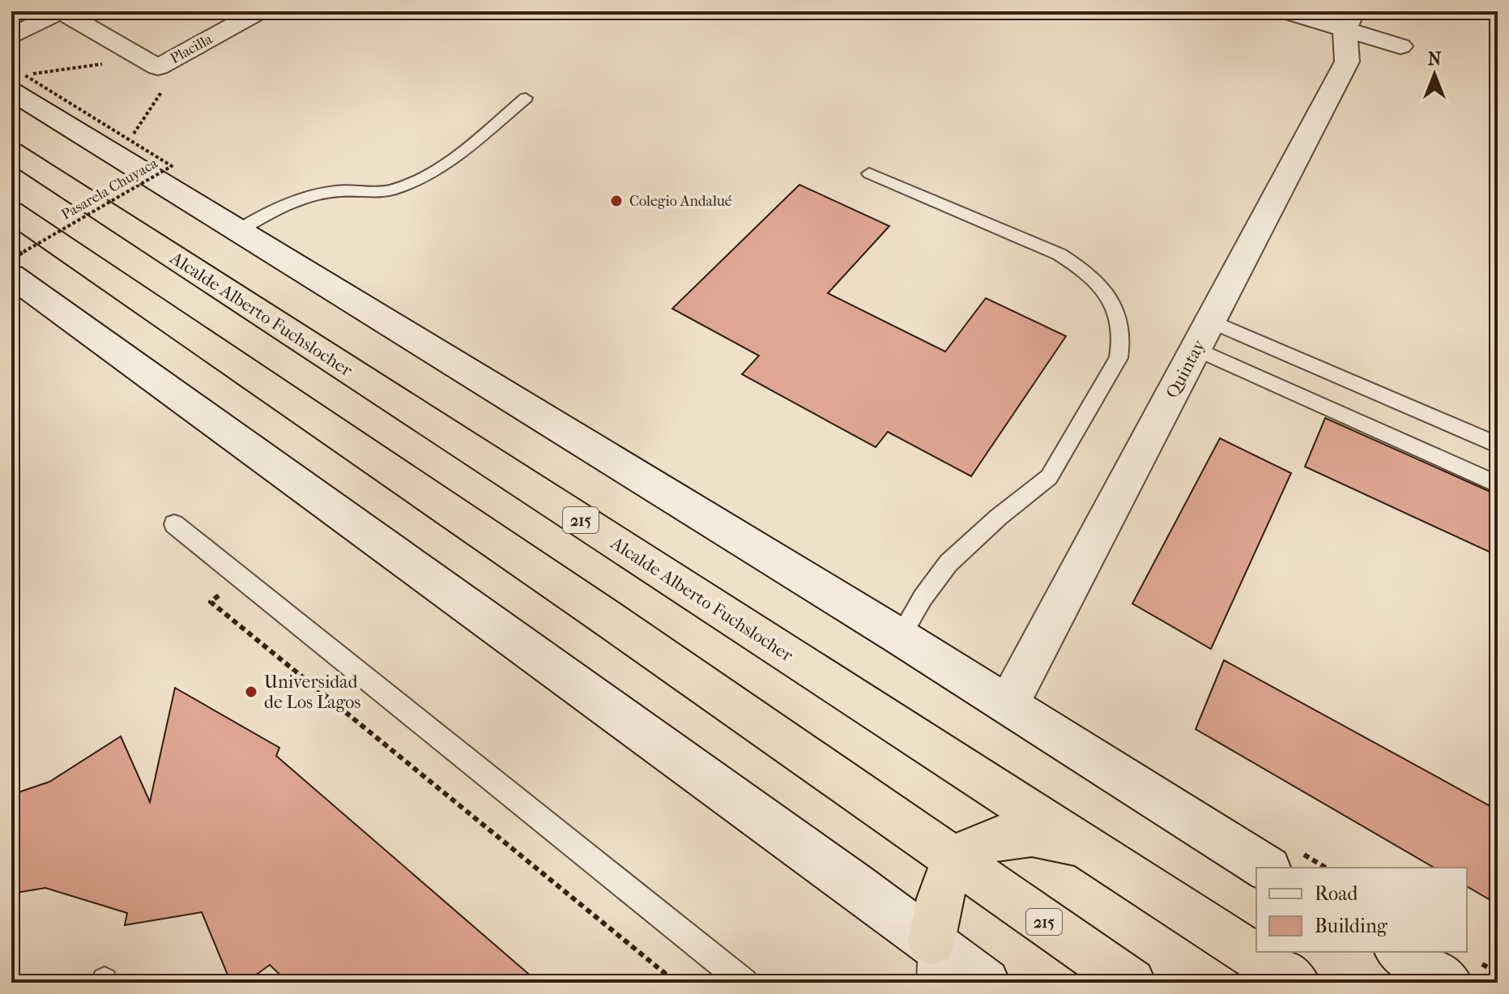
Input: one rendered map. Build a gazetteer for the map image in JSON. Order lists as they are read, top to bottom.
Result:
{
  "streets": {
    "highway": ["Alcalde Alberto Fuchslocher", "215"],
    "street": ["Placilla", "Quintay"],
    "path": ["Pasarela Chuyaca"]
  },
  "places": ["Colegio Andalué", "Universidad de Los Lagos"],
  "legend": ["Road", "Building"],
  "north": "top"
}
